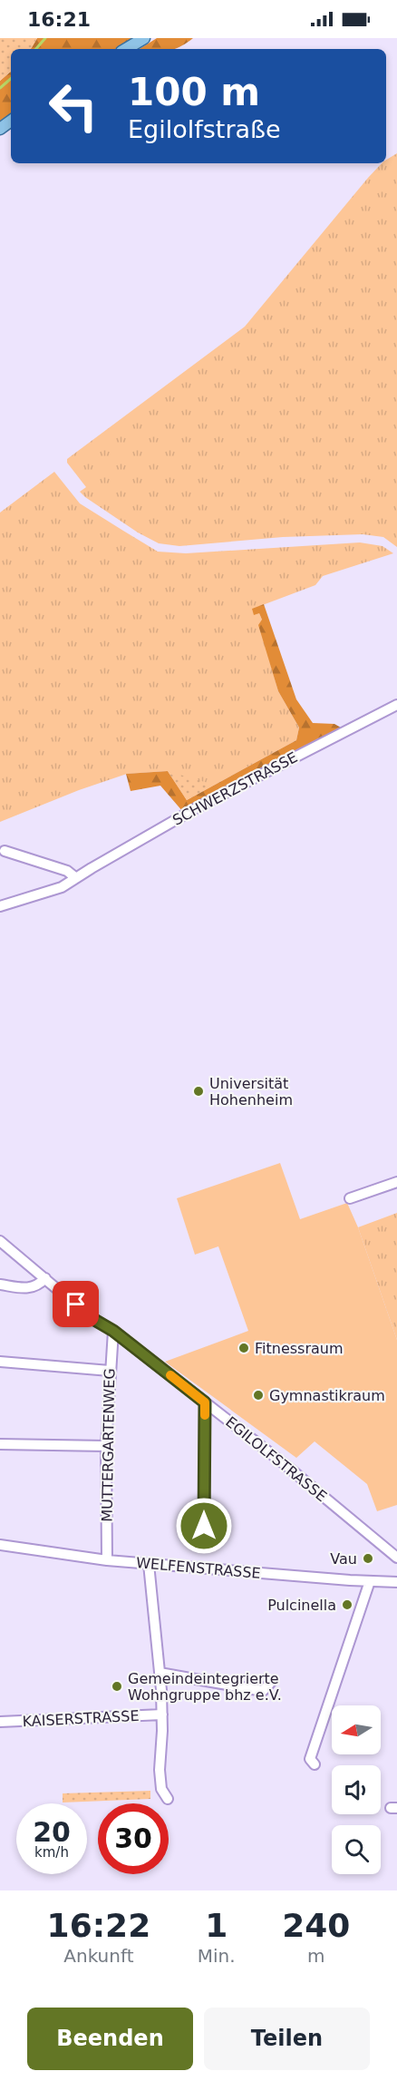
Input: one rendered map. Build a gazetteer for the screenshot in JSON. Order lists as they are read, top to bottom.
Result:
{
  "streets": {
    "street": [
      "SCHWERZSTRASSE",
      "MUTTERGARTENWEG",
      "EGILOLFSTRASSE",
      "WELFENSTRASSE",
      "KAISERSTRASSE"
    ]
  },
  "crossings": [
    ["MUTTERGARTENWEG", "EGILOLFSTRASSE"],
    ["MUTTERGARTENWEG", "WELFENSTRASSE"]
  ],
  "places": [
    "Universität Hohenheim",
    "Fitnessraum",
    "Gymnastikraum",
    "Vau",
    "Pulcinella",
    "Gemeindeintegrierte Wohngruppe bhz e.V."
  ],
  "north": "left",
  "page": {
    "status": "16:21",
    "turn": ["100 m", "Egilolfstraße"],
    "speed": "20 km/h",
    "limit": "30",
    "eta": [
      "16:22",
      "Ankunft",
      "1",
      "Min.",
      "240",
      "m"
    ],
    "buttons": ["Beenden", "Teilen"]
  }
}
